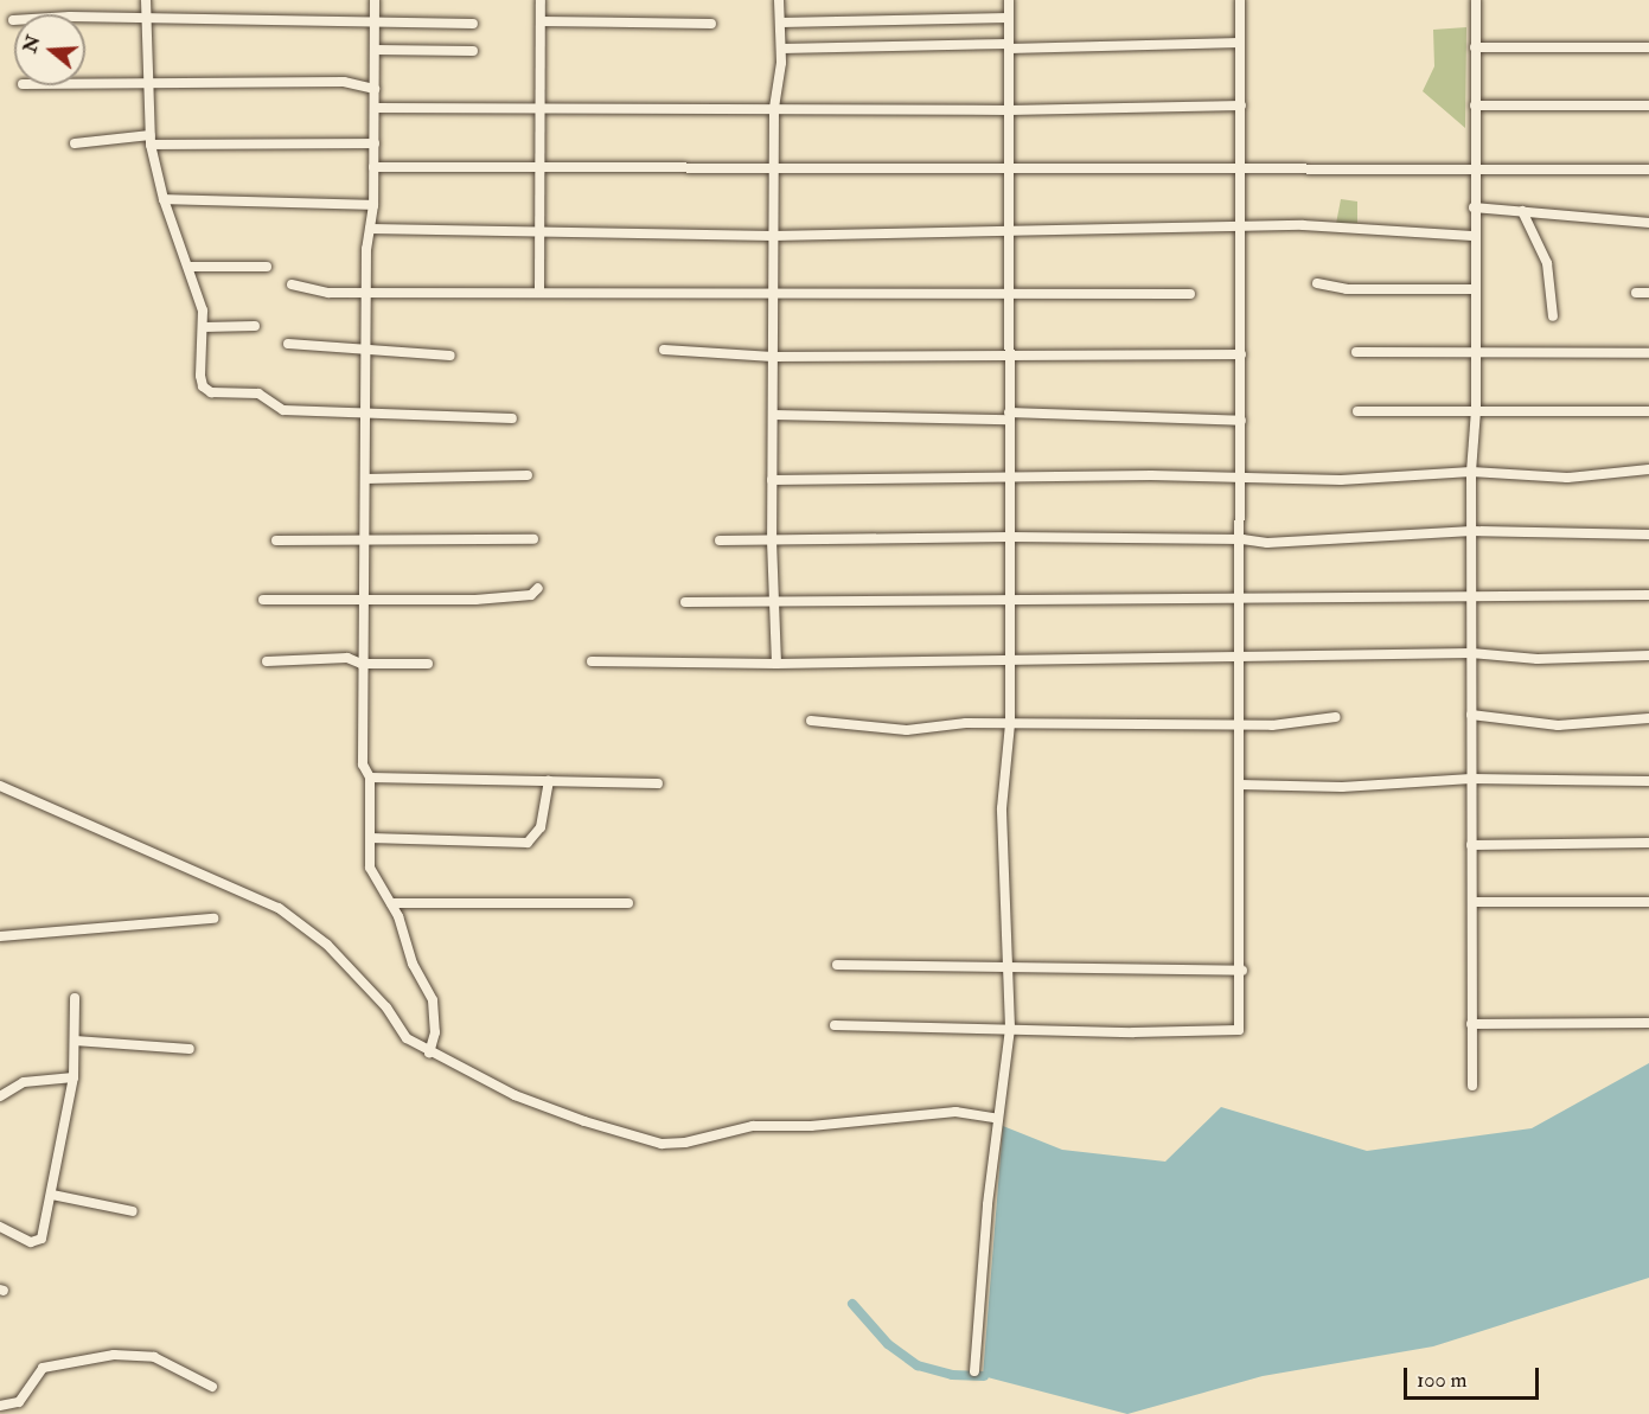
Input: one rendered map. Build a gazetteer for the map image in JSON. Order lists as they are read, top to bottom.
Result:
{
  "scale_bar": "100 m",
  "north": "left"
}
